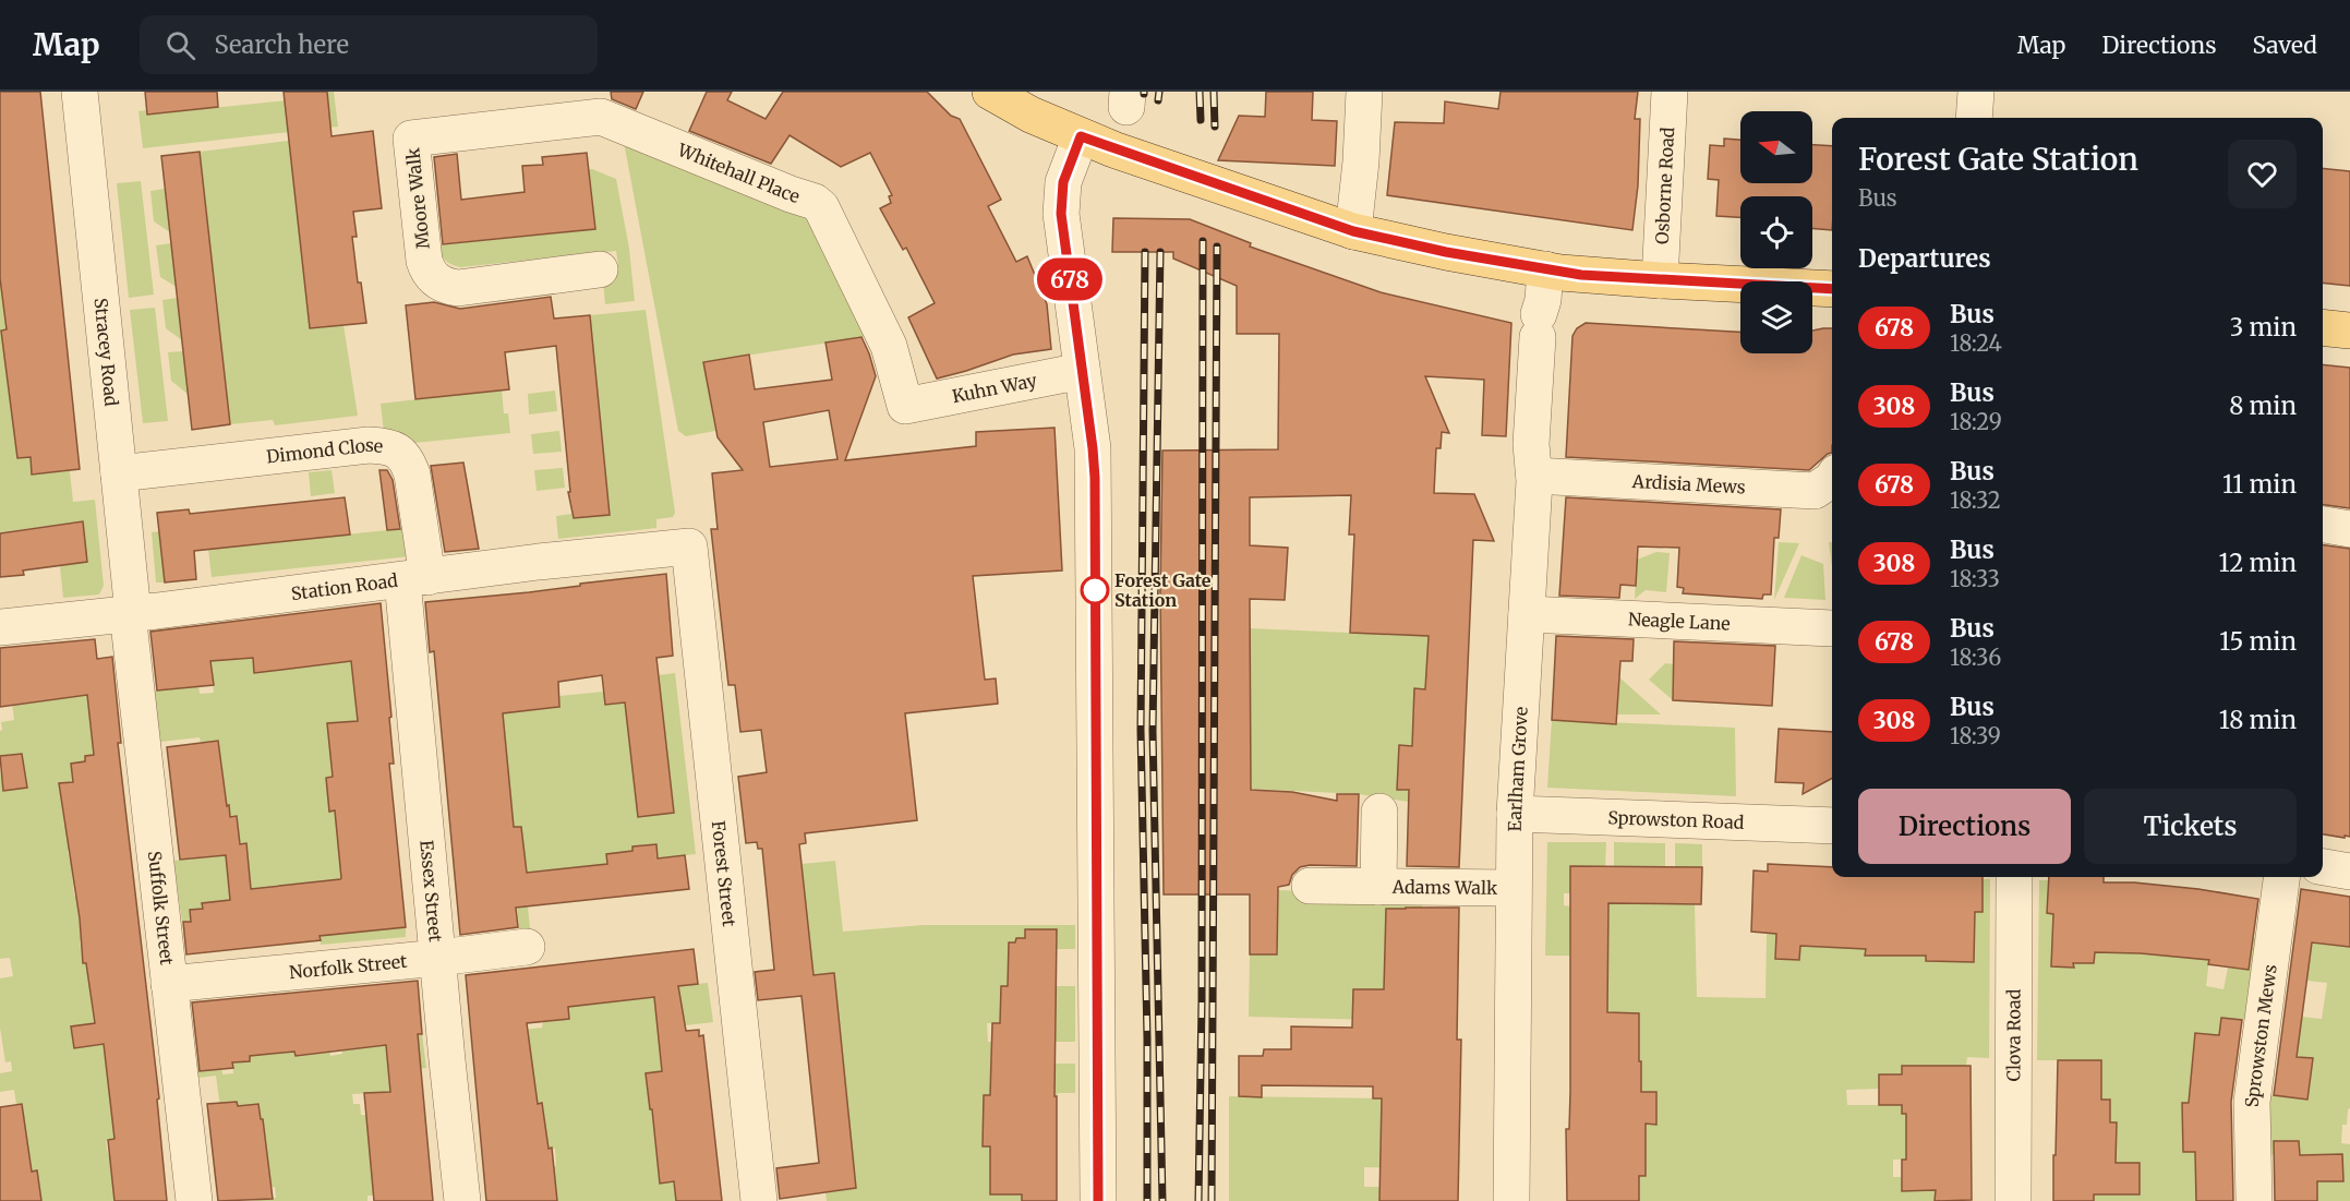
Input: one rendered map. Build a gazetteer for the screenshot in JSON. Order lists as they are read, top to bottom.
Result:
{
  "streets": {
    "street": [
      "Whitehall Place",
      "Osborne Road",
      "Moore Walk",
      "Stracey Road",
      "Kuhn Way",
      "Dimond Close",
      "Ardisia Mews",
      "Station Road",
      "Neagle Lane",
      "Earlham Grove",
      "Sprowston Road",
      "Forest Street",
      "Adams Walk",
      "Essex Street",
      "Suffolk Street",
      "Norfolk Street",
      "Clova Road",
      "Sprowston Mews"
    ]
  },
  "crossings": [
    ["Whitehall Place", "Moore Walk"],
    ["Whitehall Place", "Kuhn Way"],
    ["Stracey Road", "Dimond Close"],
    ["Stracey Road", "Station Road"],
    ["Stracey Road", "Suffolk Street"],
    ["Dimond Close", "Station Road"],
    ["Dimond Close", "Essex Street"],
    ["Ardisia Mews", "Earlham Grove"],
    ["Station Road", "Forest Street"],
    ["Station Road", "Essex Street"],
    ["Station Road", "Suffolk Street"],
    ["Neagle Lane", "Earlham Grove"],
    ["Earlham Grove", "Sprowston Road"],
    ["Earlham Grove", "Adams Walk"],
    ["Essex Street", "Norfolk Street"],
    ["Suffolk Street", "Norfolk Street"]
  ],
  "places": ["Forest Gate Station"],
  "lines": ["bus line 678"],
  "north": "left",
  "page": {
    "header": "Map",
    "search": "Search here",
    "nav": ["Map", "Directions", "Saved"],
    "on_map": "678",
    "heading": [
      ["Forest Gate Station", "Bus"],
      "Departures"
    ],
    "list": [
      {
        "mark": "678",
        "name": "Bus",
        "note": "18:24",
        "value": "3 min"
      },
      {
        "mark": "308",
        "name": "Bus",
        "note": "18:29",
        "value": "8 min"
      },
      {
        "mark": "678",
        "name": "Bus",
        "note": "18:32",
        "value": "11 min"
      },
      {
        "mark": "308",
        "name": "Bus",
        "note": "18:33",
        "value": "12 min"
      },
      {
        "mark": "678",
        "name": "Bus",
        "note": "18:36",
        "value": "15 min"
      },
      {
        "mark": "308",
        "name": "Bus",
        "note": "18:39",
        "value": "18 min"
      }
    ],
    "buttons": ["Directions", "Tickets"]
  }
}
